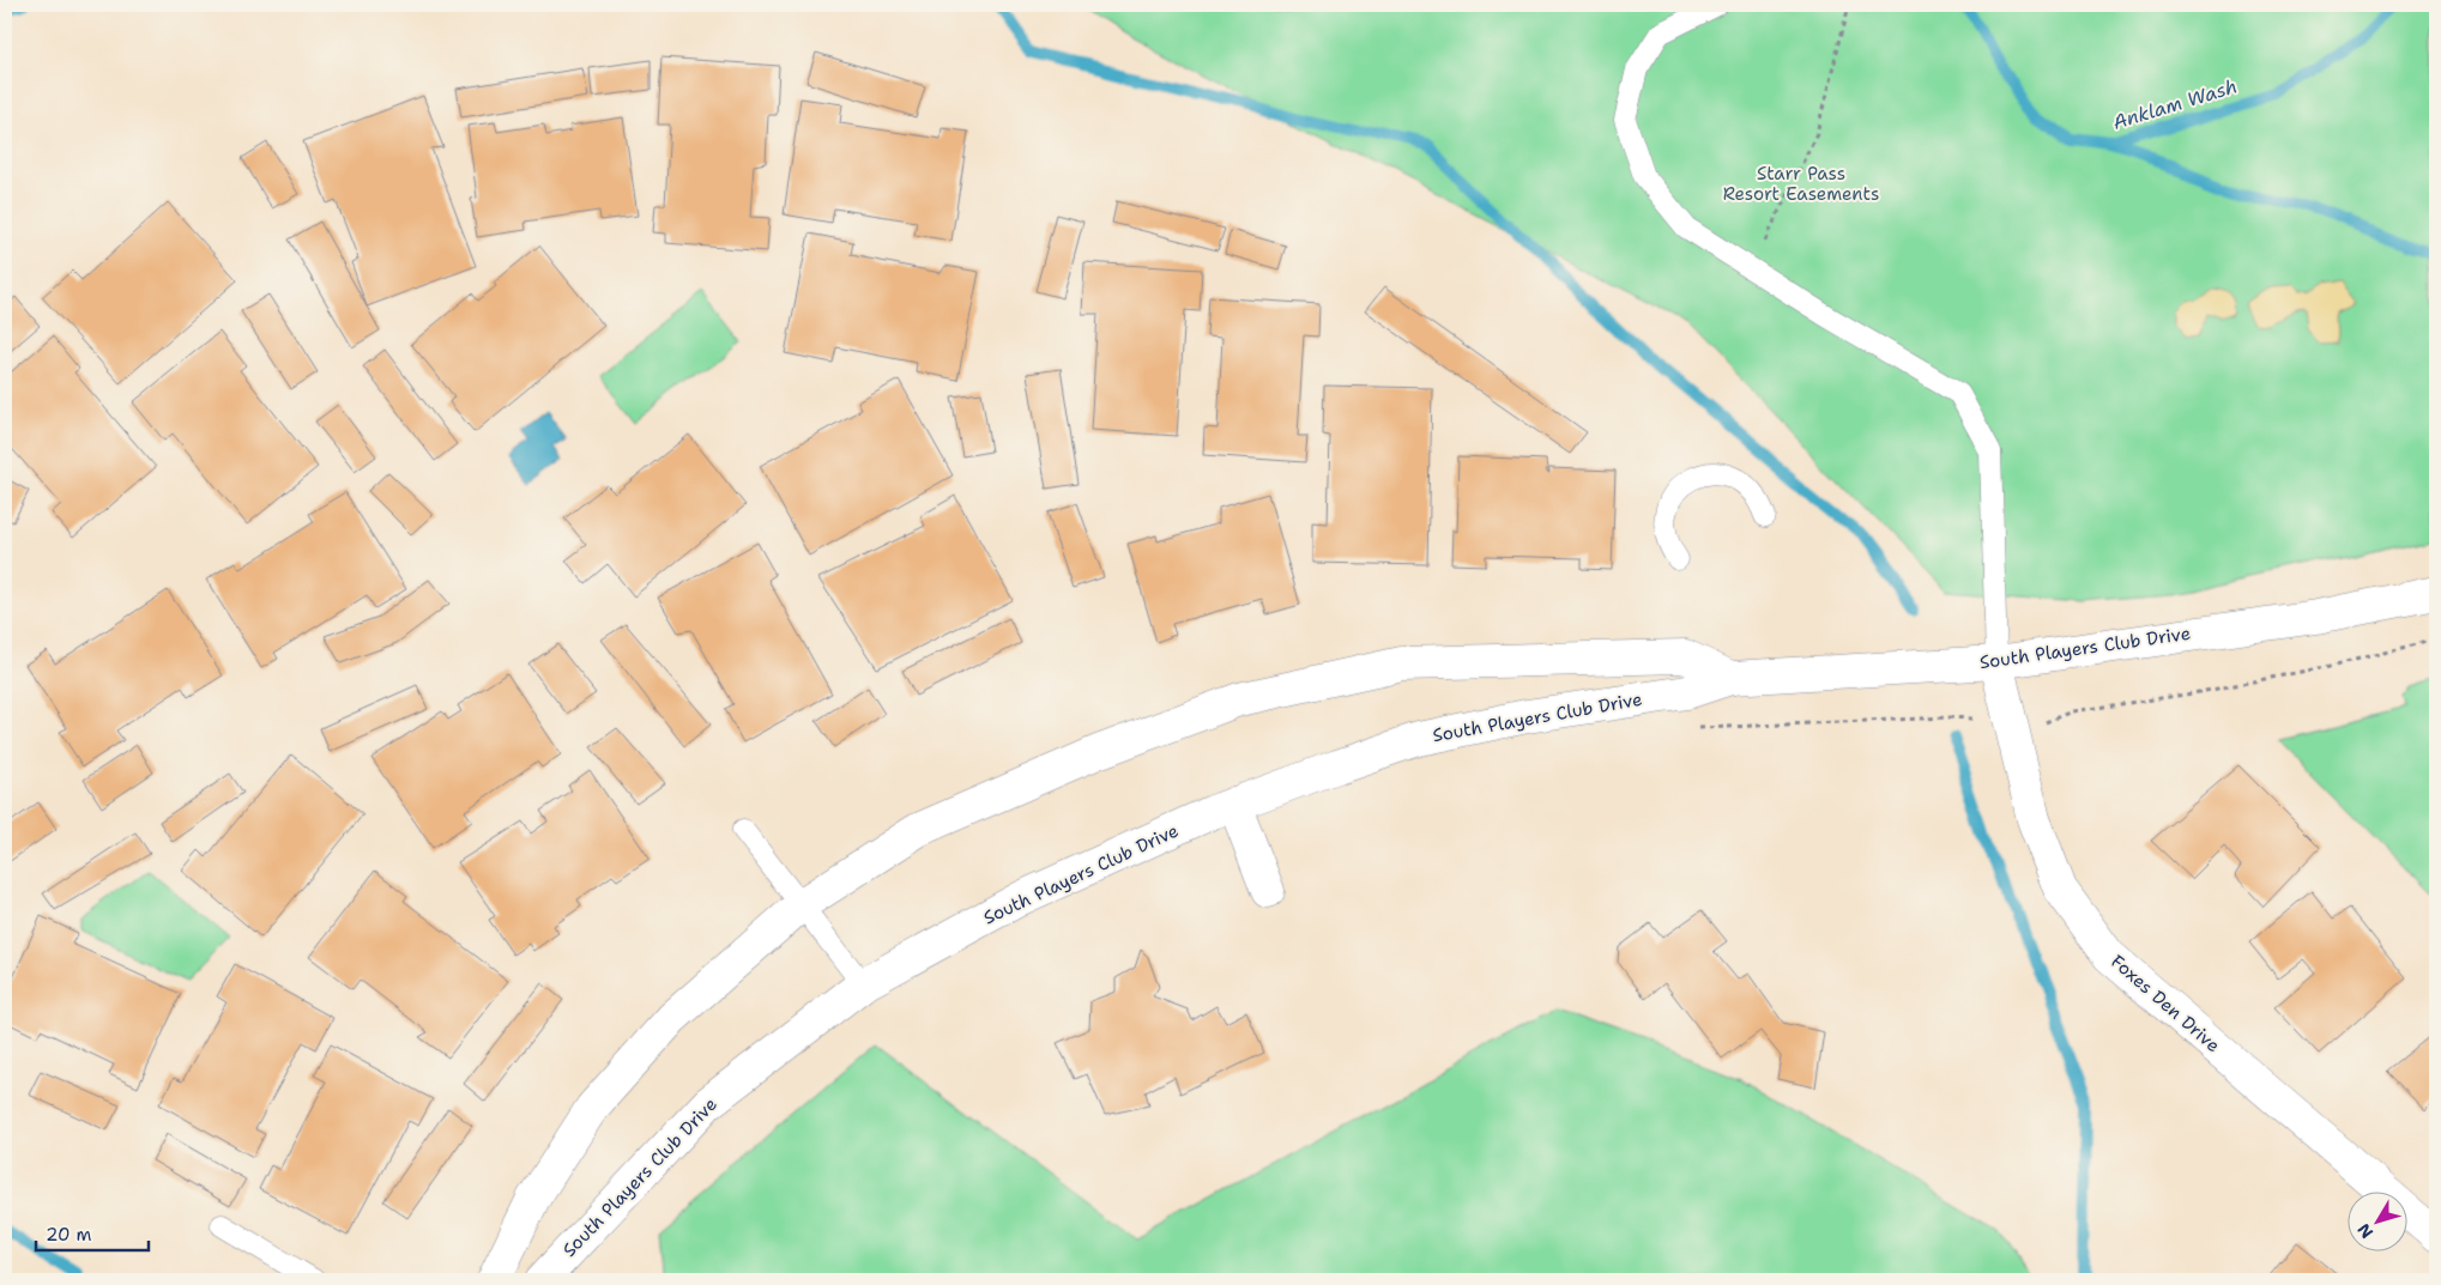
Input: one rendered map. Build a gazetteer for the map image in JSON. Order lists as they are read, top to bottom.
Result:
{
  "streets": {
    "street": ["South Players Club Drive", "Foxes Den Drive"]
  },
  "crossings": [
    ["South Players Club Drive", "Foxes Den Drive"]
  ],
  "water": ["Anklam Wash"],
  "parks": ["Starr Pass Resort Easements"],
  "scale_bar": "20 m",
  "north": "bottom left"
}
